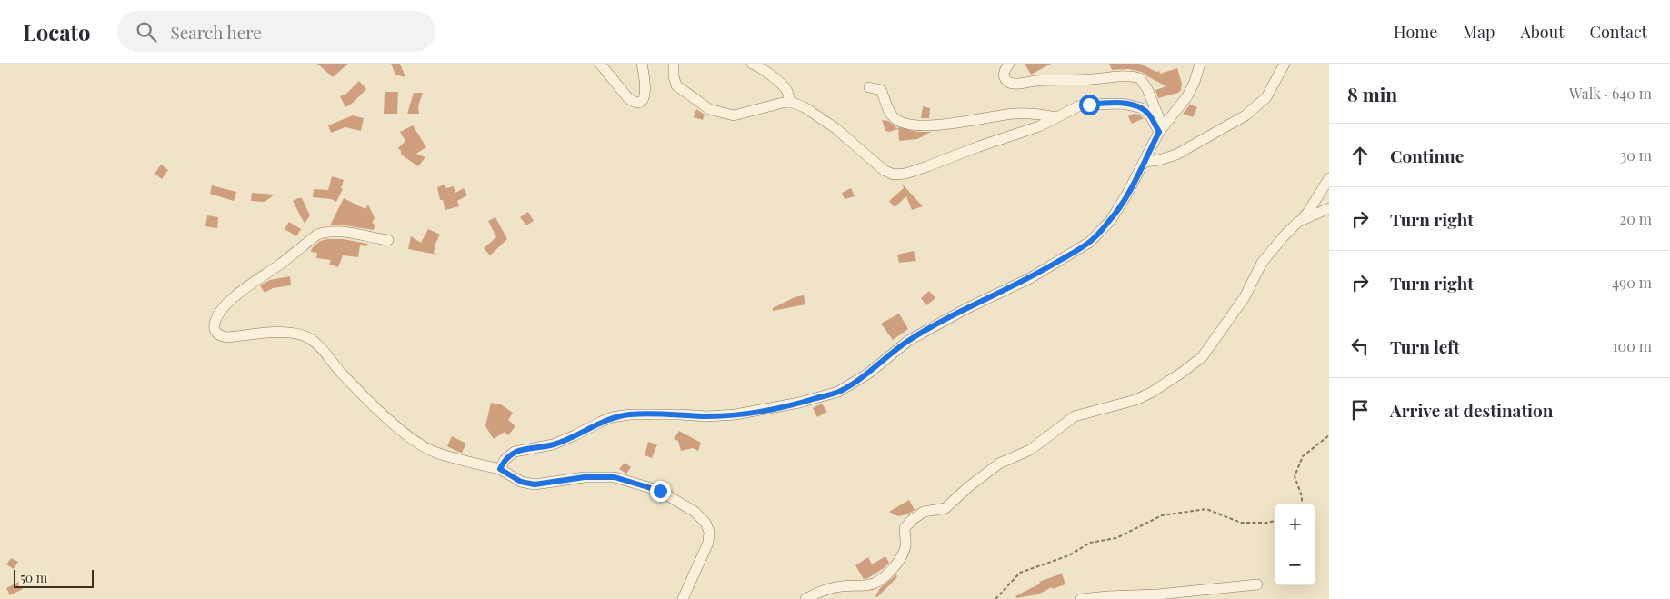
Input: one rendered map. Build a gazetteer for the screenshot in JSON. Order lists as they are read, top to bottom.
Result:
{
  "scale_bar": "50 m",
  "page": {
    "header": "Locato",
    "search": "Search here",
    "nav": [
      "Home",
      "Map",
      "About",
      "Contact"
    ],
    "heading": ["8 min", "Walk · 640 m"],
    "list": [
      ["Continue", "30 m"],
      ["Turn right", "20 m"],
      ["Turn right", "490 m"],
      ["Turn left", "100 m"],
      "Arrive at destination"
    ],
    "map_buttons": ["+", "−"],
    "scale": "50 m"
  }
}
